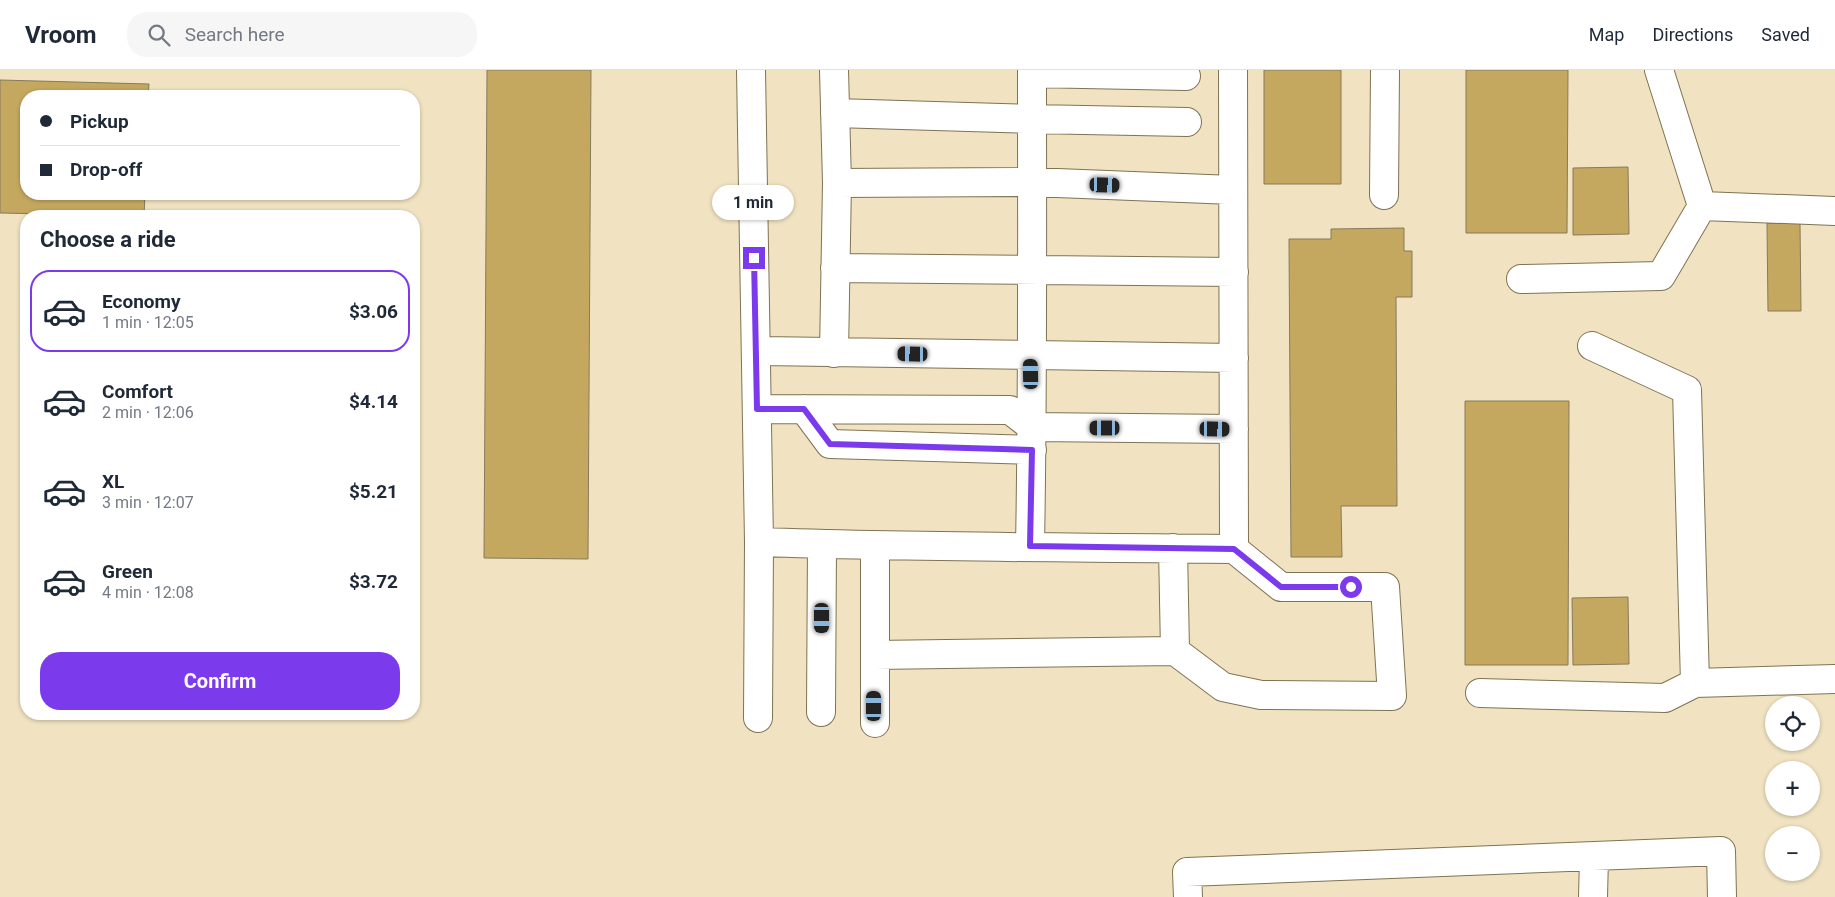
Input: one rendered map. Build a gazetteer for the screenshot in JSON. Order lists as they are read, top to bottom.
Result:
{
  "page": {
    "header": "Vroom",
    "search": "Search here",
    "nav": ["Map", "Directions", "Saved"],
    "banner": ["Pickup", "Drop-off"],
    "bubble": "1 min",
    "heading": "Choose a ride",
    "list": [
      {
        "name": "Economy",
        "note": "1 min · 12:05",
        "value": "$3.06"
      },
      {
        "name": "Comfort",
        "note": "2 min · 12:06",
        "value": "$4.14"
      },
      {
        "name": "XL",
        "note": "3 min · 12:07",
        "value": "$5.21"
      },
      {
        "name": "Green",
        "note": "4 min · 12:08",
        "value": "$3.72"
      }
    ],
    "buttons": "Confirm",
    "map_buttons": ["+", "−"]
  }
}
